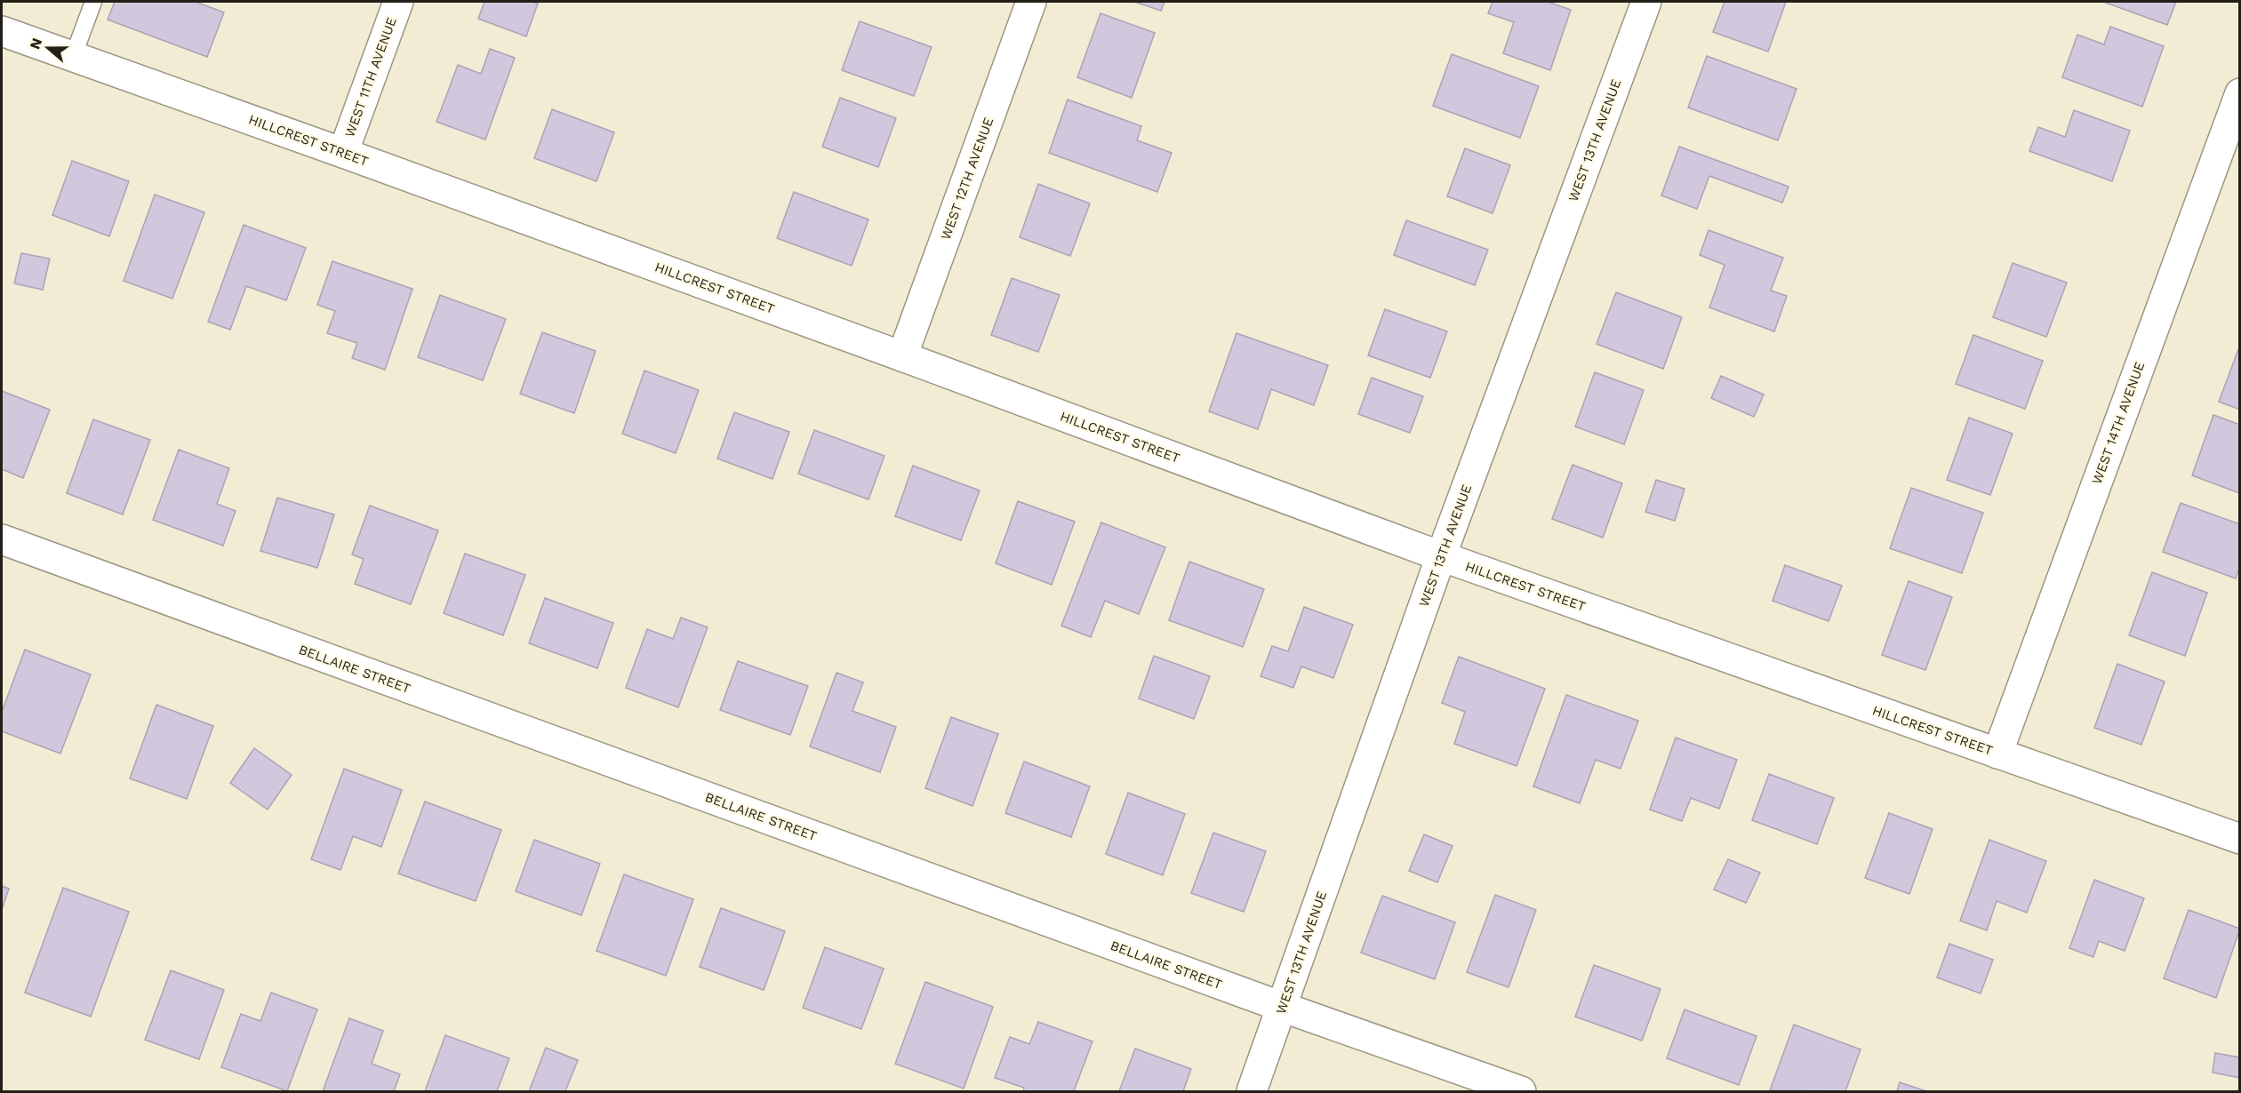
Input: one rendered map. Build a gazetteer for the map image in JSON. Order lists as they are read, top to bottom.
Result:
{
  "streets": {
    "street": [
      "WEST 11TH AVENUE",
      "HILLCREST STREET",
      "WEST 13TH AVENUE",
      "WEST 12TH AVENUE",
      "WEST 14TH AVENUE",
      "BELLAIRE STREET"
    ]
  },
  "crossings": [
    ["WEST 11TH AVENUE", "HILLCREST STREET"],
    ["HILLCREST STREET", "WEST 13TH AVENUE"],
    ["HILLCREST STREET", "WEST 12TH AVENUE"],
    ["HILLCREST STREET", "WEST 14TH AVENUE"],
    ["WEST 13TH AVENUE", "BELLAIRE STREET"]
  ],
  "north": "left"
}
